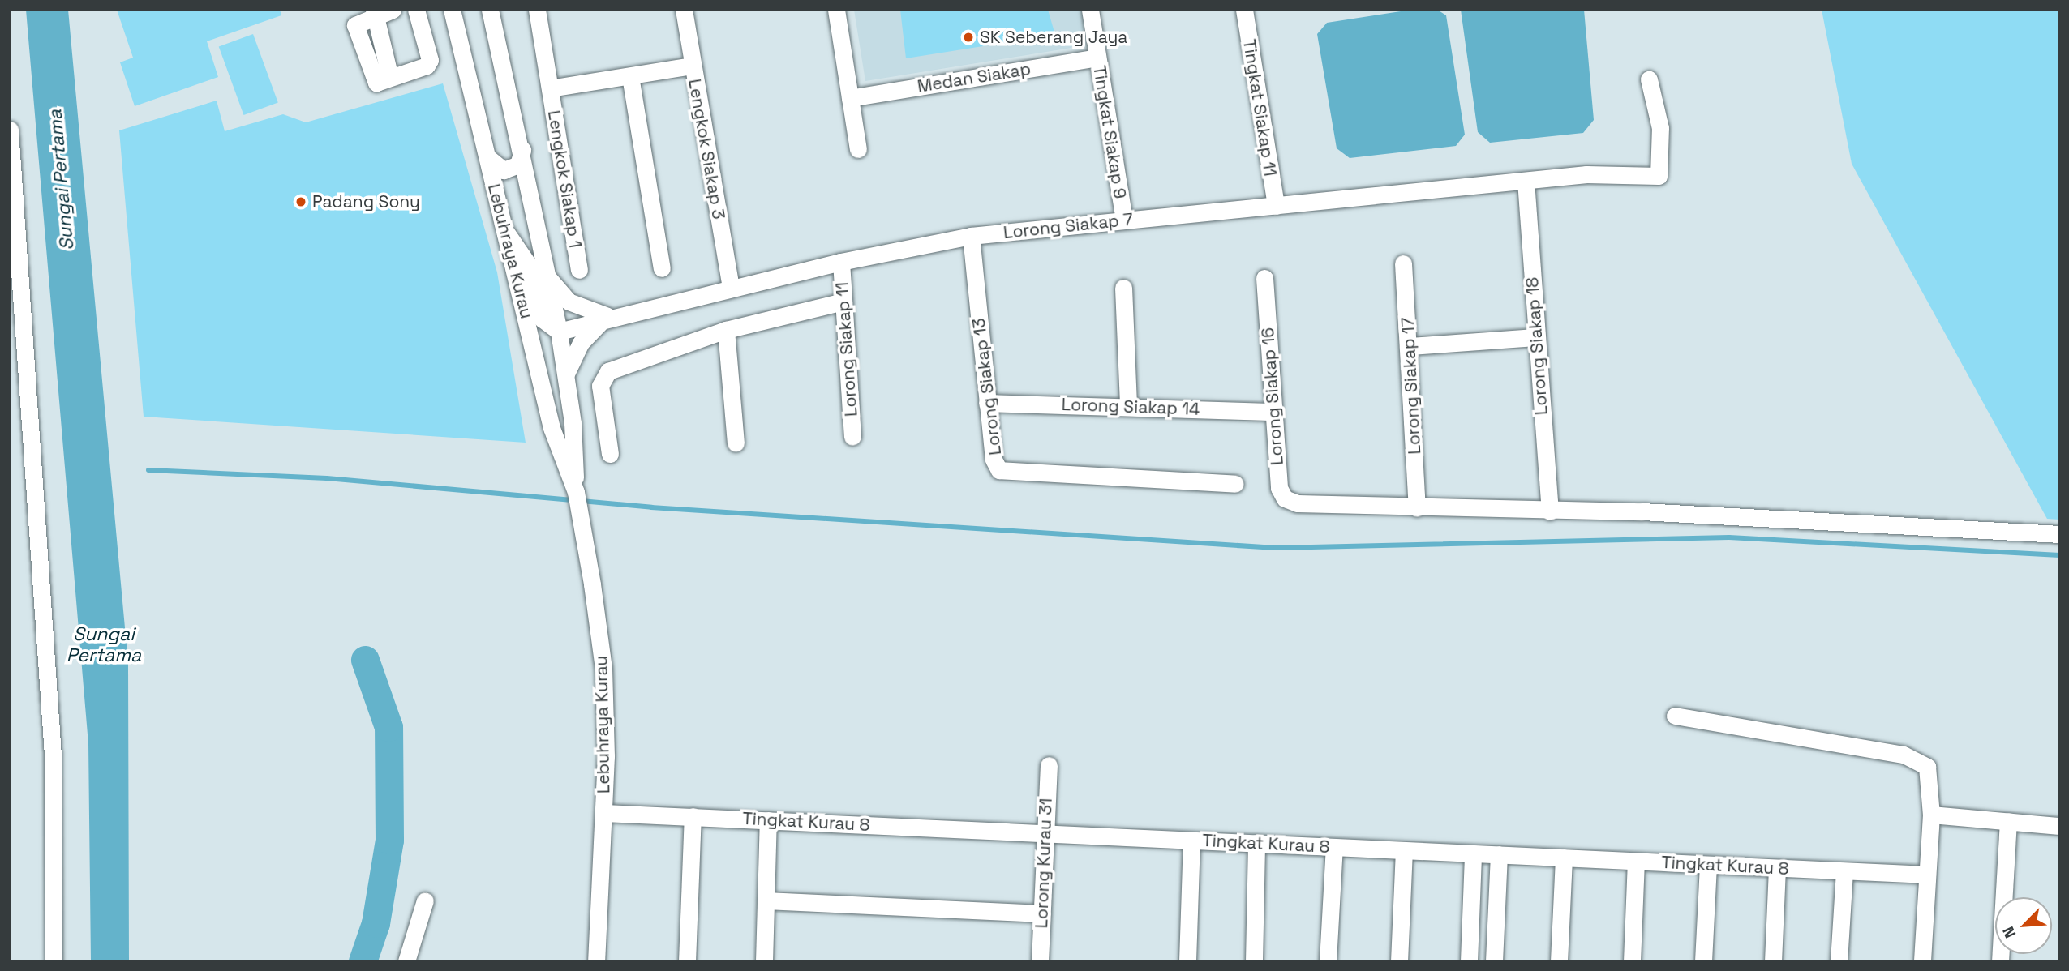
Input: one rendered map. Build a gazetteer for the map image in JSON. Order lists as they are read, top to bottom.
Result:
{
  "streets": {
    "street": [
      "Medan Siakap",
      "Tingkat Siakap 11",
      "Tingkat Siakap 9",
      "Lengkok Siakap 3",
      "Lengkok Siakap 1",
      "Lorong Siakap 7",
      "Lebuhraya Kurau",
      "Lorong Siakap 18",
      "Lorong Siakap 11",
      "Lorong Siakap 17",
      "Lorong Siakap 13",
      "Lorong Siakap 16",
      "Lorong Siakap 14",
      "Tingkat Kurau 8",
      "Lorong Kurau 31"
    ]
  },
  "crossings": [
    ["Medan Siakap", "Tingkat Siakap 9"],
    ["Tingkat Siakap 11", "Lorong Siakap 7"],
    ["Tingkat Siakap 9", "Lorong Siakap 7"],
    ["Lengkok Siakap 3", "Lengkok Siakap 1"],
    ["Lengkok Siakap 3", "Lorong Siakap 7"],
    ["Lorong Siakap 7", "Lebuhraya Kurau"],
    ["Lorong Siakap 7", "Lorong Siakap 18"],
    ["Lorong Siakap 7", "Lorong Siakap 11"],
    ["Lorong Siakap 7", "Lorong Siakap 13"],
    ["Lebuhraya Kurau", "Tingkat Kurau 8"],
    ["Lorong Siakap 17", "Lorong Siakap 16"],
    ["Lorong Siakap 13", "Lorong Siakap 14"],
    ["Lorong Siakap 16", "Lorong Siakap 14"],
    ["Tingkat Kurau 8", "Lorong Kurau 31"]
  ],
  "water": ["Sungai Pertama"],
  "places": ["SK Seberang Jaya", "Padang Sony"],
  "north": "bottom left"
}
